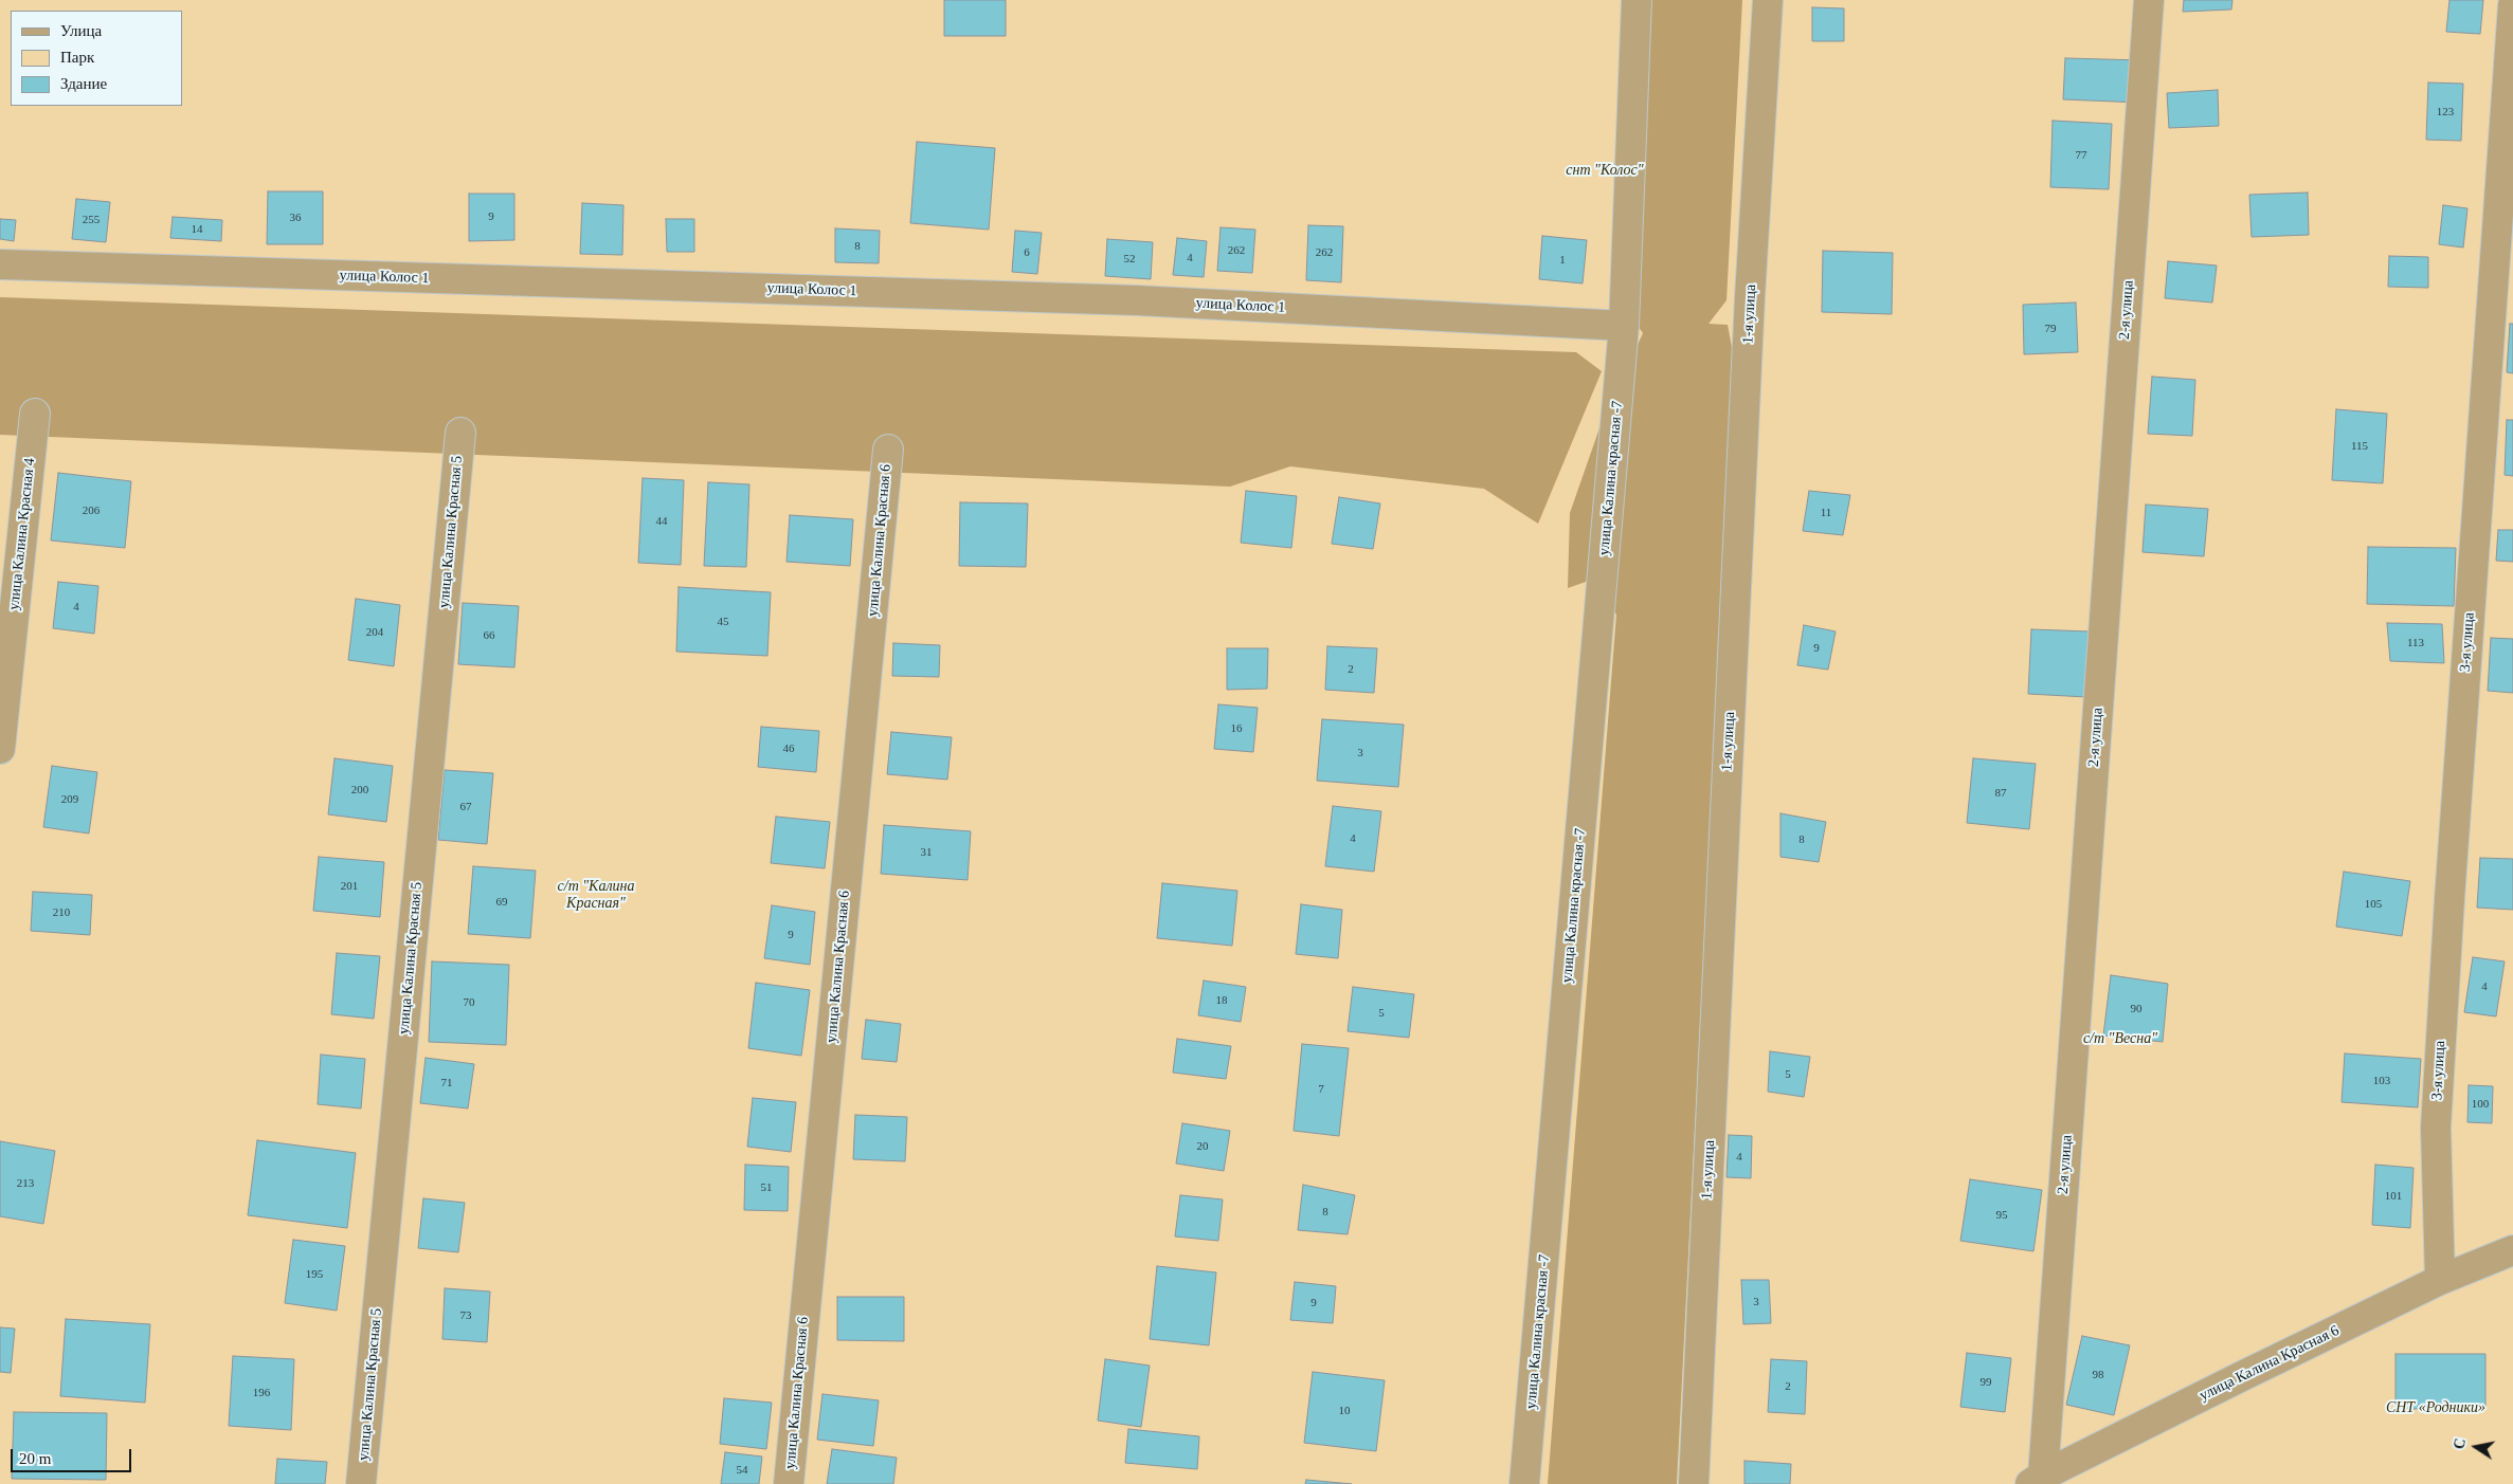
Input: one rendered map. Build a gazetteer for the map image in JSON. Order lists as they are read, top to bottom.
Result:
{
  "streets": {
    "street": [
      "улица Колос 1",
      "2-я улица",
      "1-я улица",
      "улица Калина красная -7",
      "улица Калина Красная 5",
      "улица Калина Красная 4",
      "улица Калина Красная 6",
      "3-я улица"
    ]
  },
  "crossings": [
    ["улица Колос 1", "улица Калина красная -7"],
    ["2-я улица", "улица Калина Красная 6"],
    ["улица Калина Красная 6", "3-я улица"]
  ],
  "parks": [
    "снт \"Колос\"",
    "с/т \"Калина Красная\"",
    "с/т \"Весна\"",
    "СНТ «Родники»"
  ],
  "house_numbers": [
    "123",
    "77",
    "9",
    "36",
    "255",
    "14",
    "8",
    "262",
    "6",
    "262",
    "4",
    "52",
    "1",
    "79",
    "115",
    "206",
    "11",
    "44",
    "4",
    "45",
    "204",
    "66",
    "113",
    "9",
    "2",
    "16",
    "46",
    "3",
    "200",
    "87",
    "209",
    "67",
    "4",
    "8",
    "31",
    "201",
    "69",
    "105",
    "210",
    "9",
    "4",
    "18",
    "70",
    "90",
    "5",
    "5",
    "103",
    "71",
    "7",
    "100",
    "20",
    "4",
    "213",
    "51",
    "101",
    "8",
    "95",
    "195",
    "3",
    "9",
    "73",
    "98",
    "99",
    "2",
    "196",
    "10",
    "54"
  ],
  "legend": ["Улица", "Парк", "Здание"],
  "scale_bar": "20 m",
  "north": "left"
}
